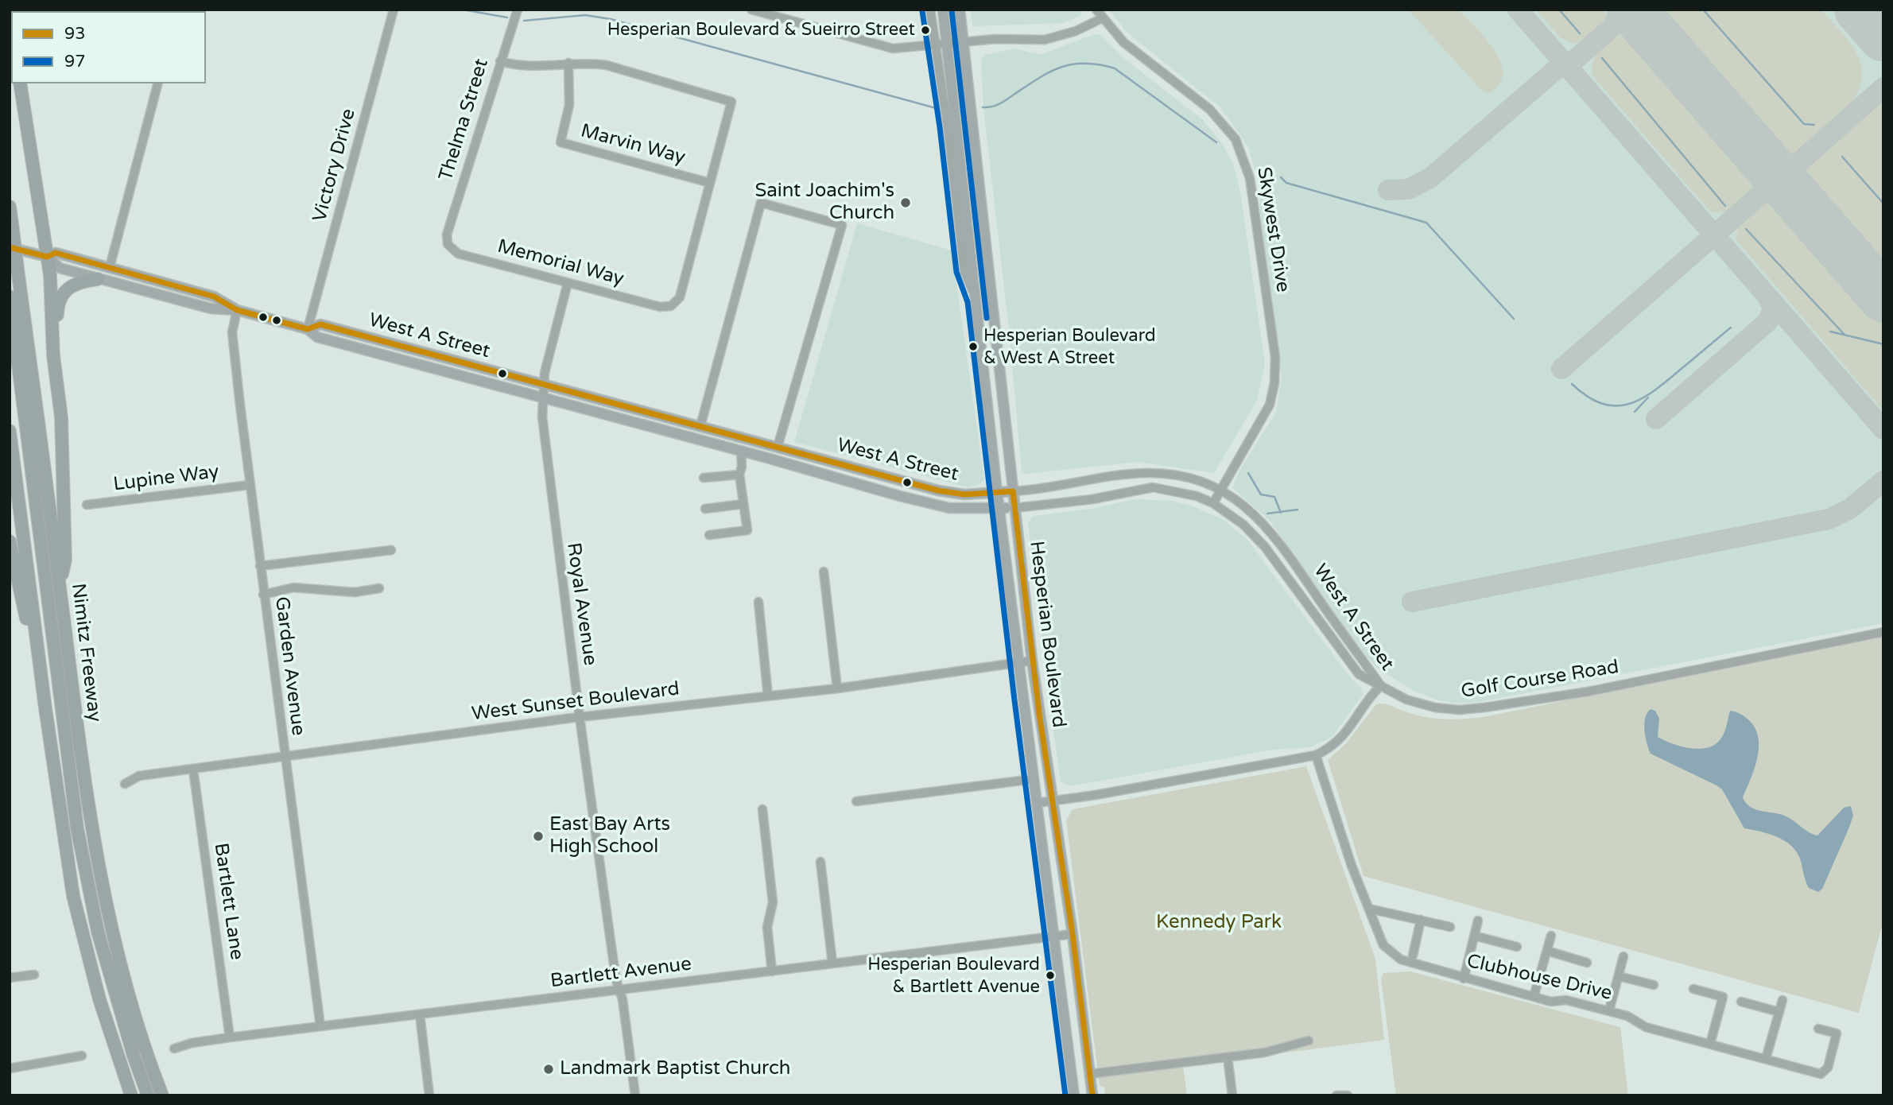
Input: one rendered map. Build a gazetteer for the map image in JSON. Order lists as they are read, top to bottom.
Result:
{
  "streets": {
    "highway": ["Nimitz Freeway"],
    "main road": ["West A Street", "Hesperian Boulevard"],
    "street": [
      "Thelma Street",
      "Marvin Way",
      "Victory Drive",
      "Skywest Drive",
      "Memorial Way",
      "Lupine Way",
      "Royal Avenue",
      "Garden Avenue",
      "Golf Course Road",
      "West Sunset Boulevard",
      "Bartlett Lane",
      "Bartlett Avenue",
      "Clubhouse Drive"
    ]
  },
  "crossings": [
    ["Thelma Street", "Memorial Way"],
    ["Marvin Way", "Memorial Way"],
    ["Victory Drive", "West A Street"],
    ["Skywest Drive", "West A Street"],
    ["Memorial Way", "Royal Avenue"],
    ["West A Street", "Royal Avenue"],
    ["West A Street", "Hesperian Boulevard"],
    ["West A Street", "Garden Avenue"],
    ["West A Street", "Golf Course Road"],
    ["Lupine Way", "Garden Avenue"],
    ["Royal Avenue", "West Sunset Boulevard"],
    ["Royal Avenue", "Bartlett Avenue"],
    ["Hesperian Boulevard", "West Sunset Boulevard"],
    ["Hesperian Boulevard", "Bartlett Avenue"],
    ["Garden Avenue", "West Sunset Boulevard"],
    ["Garden Avenue", "Bartlett Avenue"],
    ["West Sunset Boulevard", "Bartlett Lane"],
    ["Bartlett Lane", "Bartlett Avenue"]
  ],
  "parks": ["Kennedy Park"],
  "places": [
    "Hesperian Boulevard & Sueirro Street",
    "Saint Joachim's Church",
    "Hesperian Boulevard & West A Street",
    "East Bay Arts High School",
    "Hesperian Boulevard & Bartlett Avenue",
    "Landmark Baptist Church"
  ],
  "lines": ["transit line 97", "transit line 93"],
  "legend": ["93", "97"]
}
